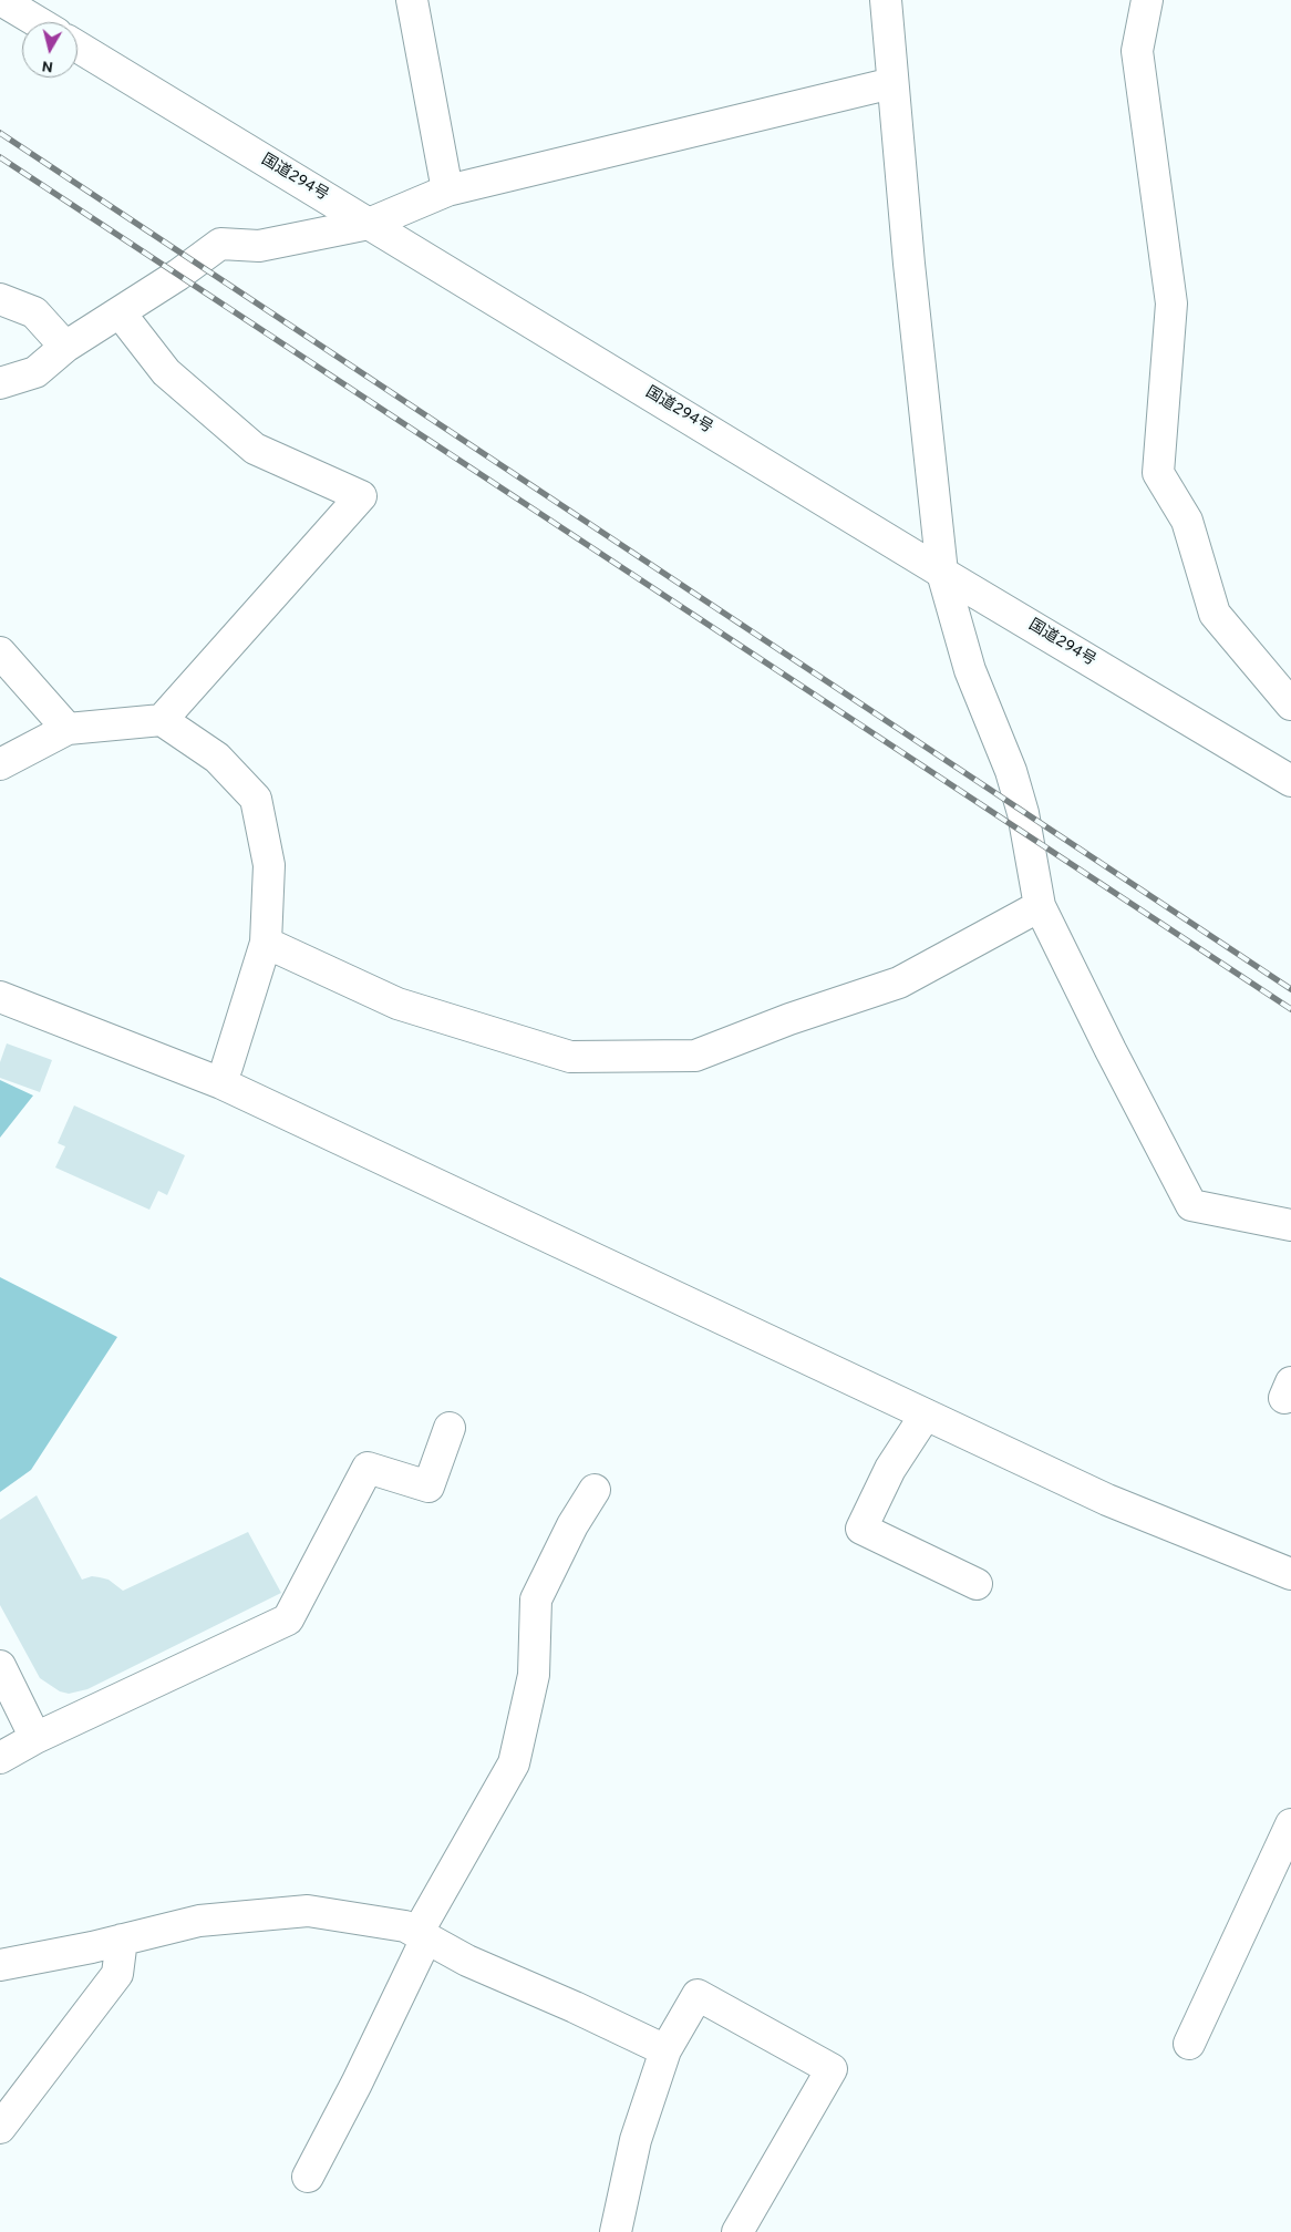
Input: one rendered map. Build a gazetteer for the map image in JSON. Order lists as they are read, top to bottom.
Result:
{
  "streets": {
    "main road": ["国道294号"]
  },
  "north": "bottom"
}
